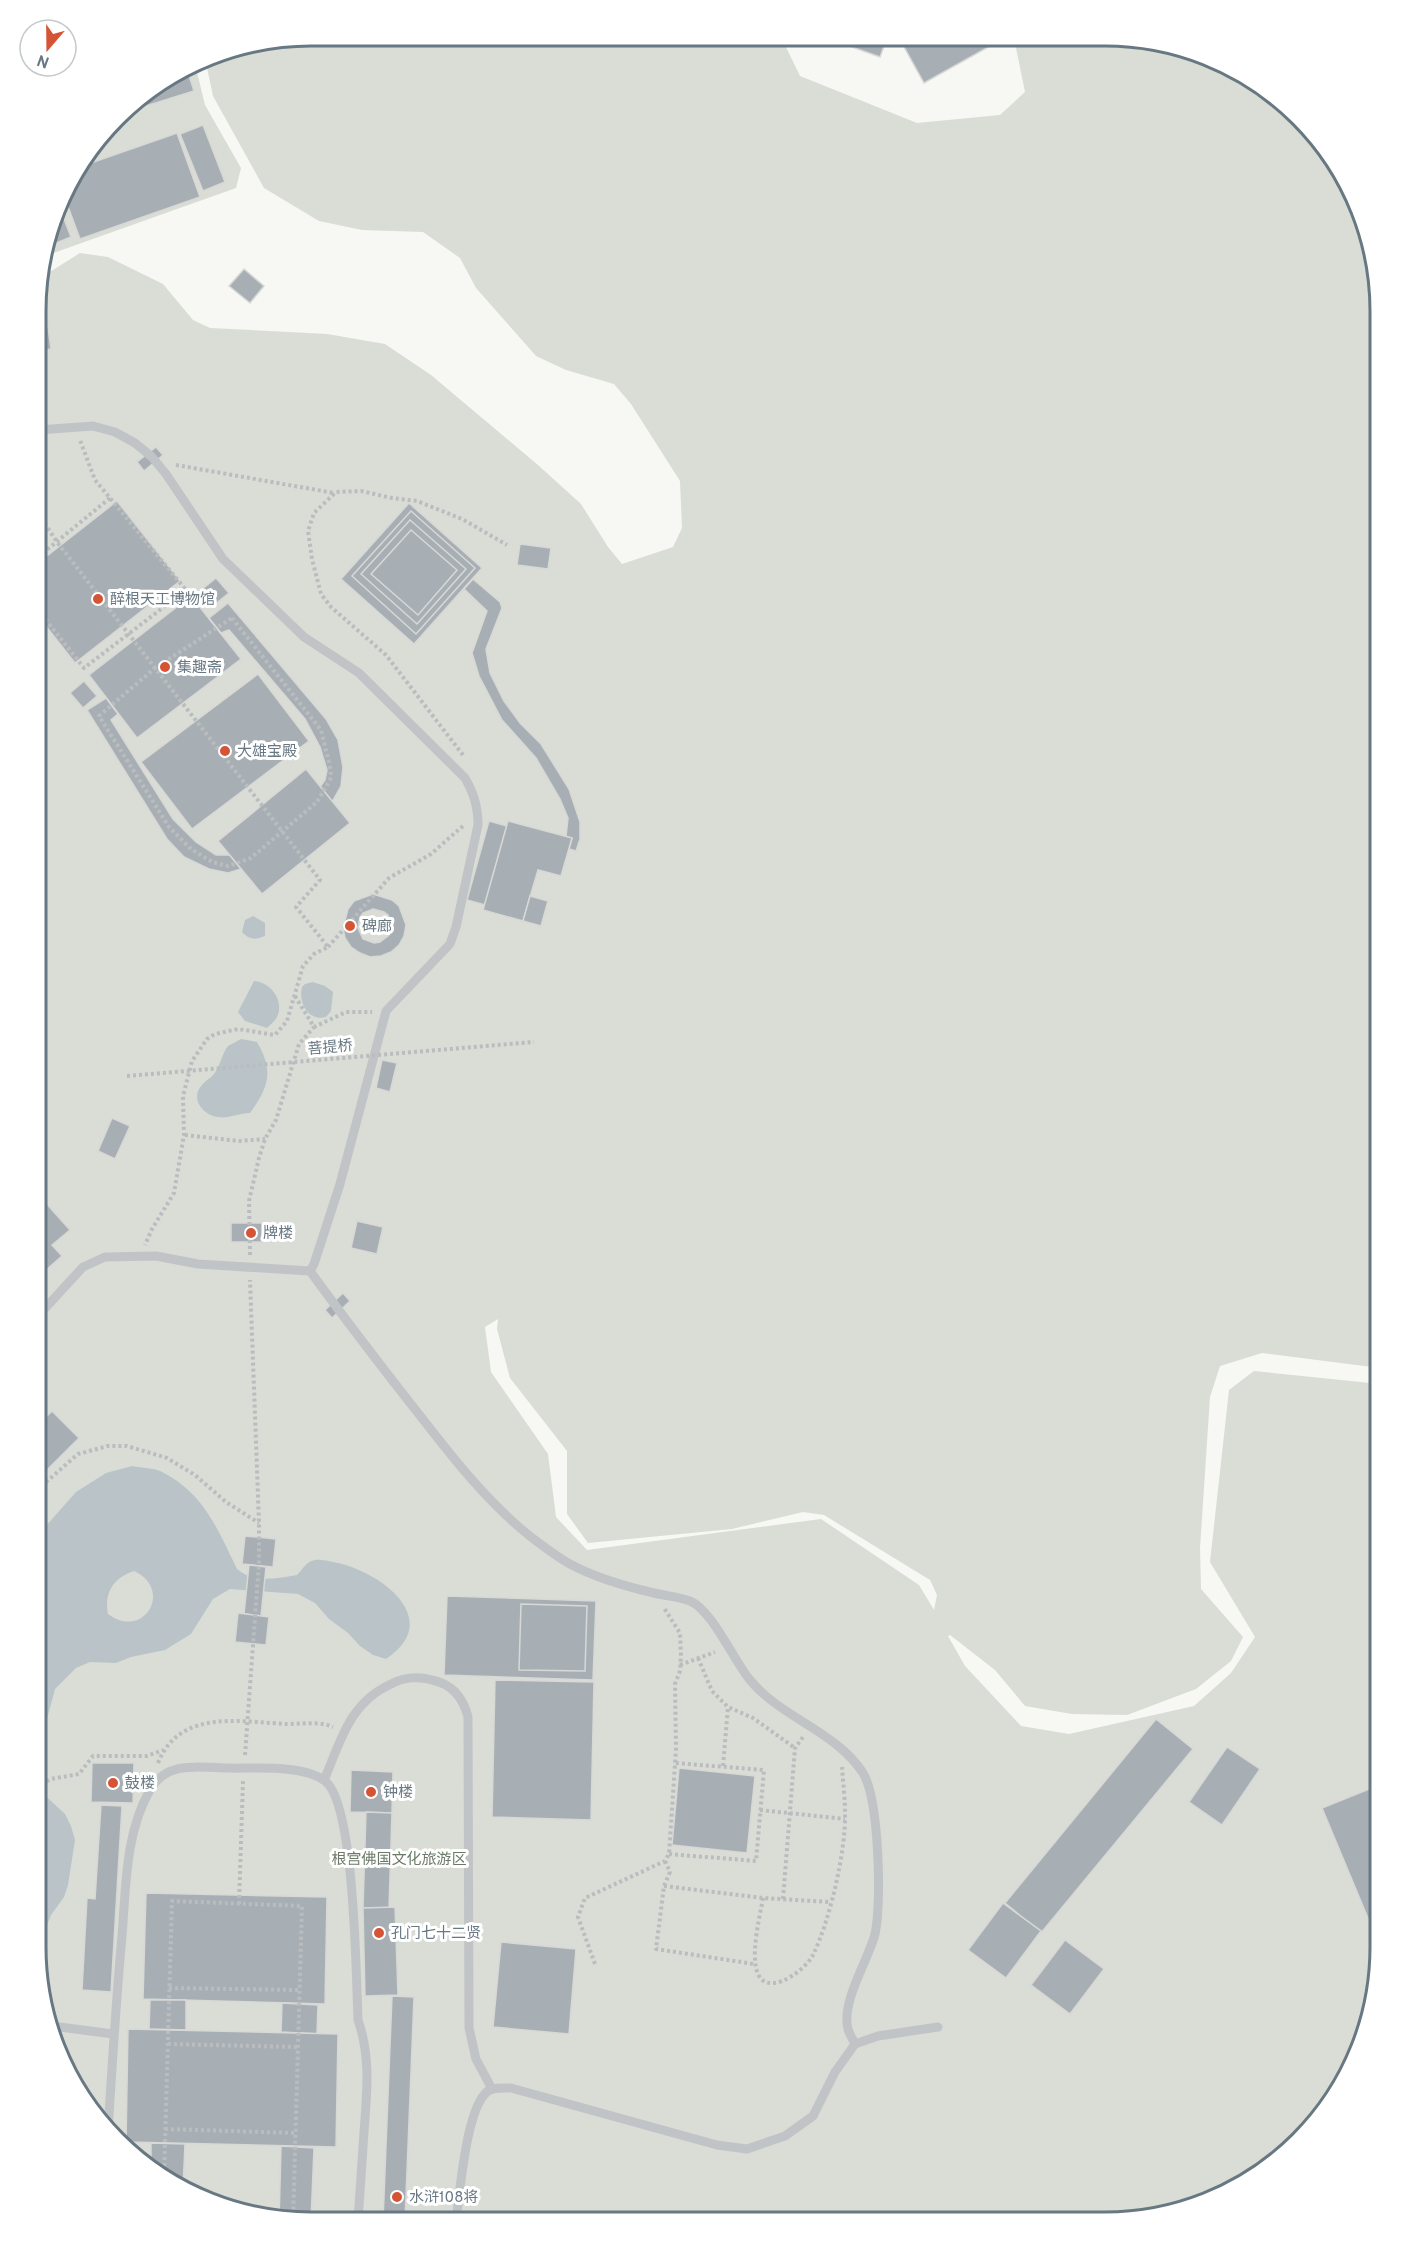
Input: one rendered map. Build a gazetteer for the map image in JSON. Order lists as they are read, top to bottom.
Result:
{
  "streets": {
    "path": ["菩提桥"]
  },
  "parks": ["根宫佛国文化旅游区"],
  "places": [
    "醉根天工博物馆",
    "集趣斋",
    "大雄宝殿",
    "碑廊",
    "牌楼",
    "鼓楼",
    "钟楼",
    "孔门七十二贤",
    "水浒108将"
  ],
  "north": "bottom"
}
